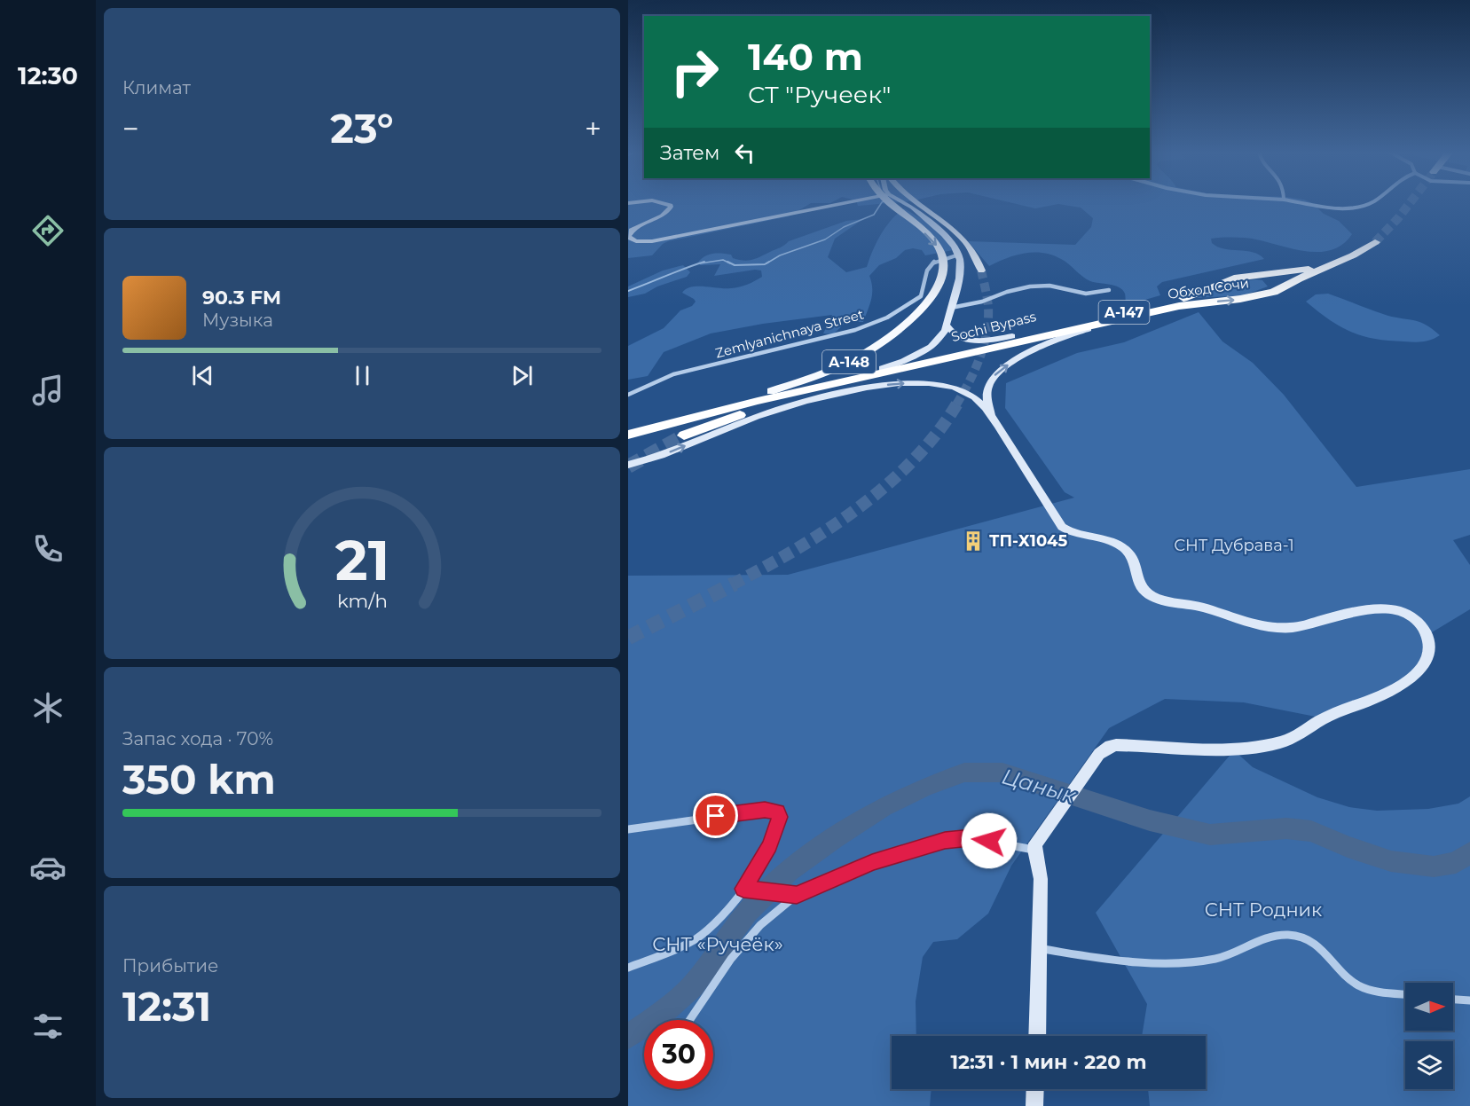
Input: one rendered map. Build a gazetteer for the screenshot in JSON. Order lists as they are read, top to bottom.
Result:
{
  "streets": {
    "highway": ["Обход Сочи", "А-147", "Sochi Bypass"],
    "main road": ["А-148"],
    "street": ["Zemlyanichnaya Street"]
  },
  "crossings": [
    ["Обход Сочи", "А-147"],
    ["Обход Сочи", "Sochi Bypass"],
    ["А-147", "Sochi Bypass"],
    ["Sochi Bypass", "А-148"]
  ],
  "one_way": ["Обход Сочи"],
  "water": ["Цанык"],
  "parks": ["СНТ Дубрава-1", "СНТ Родник", "СНТ «Ручеёк»"],
  "places": {
    "building": ["ТП-Х1045"]
  },
  "north": "right",
  "page": {
    "tabs": "12:30",
    "tile": [
      "Климат",
      ["Запас хода · 70%", "350 km"],
      ["Прибытие", "12:31"]
    ],
    "turn": ["140 m", "СТ \"Ручеек\""],
    "heat": ["−", "23°", "+"],
    "then": "Затем",
    "song": ["90.3 FM", "Музыка"],
    "limit": "30",
    "trip": "12:31 · 1 мин · 220 m",
    "gauge": ["21", "km/h"]
  }
}
